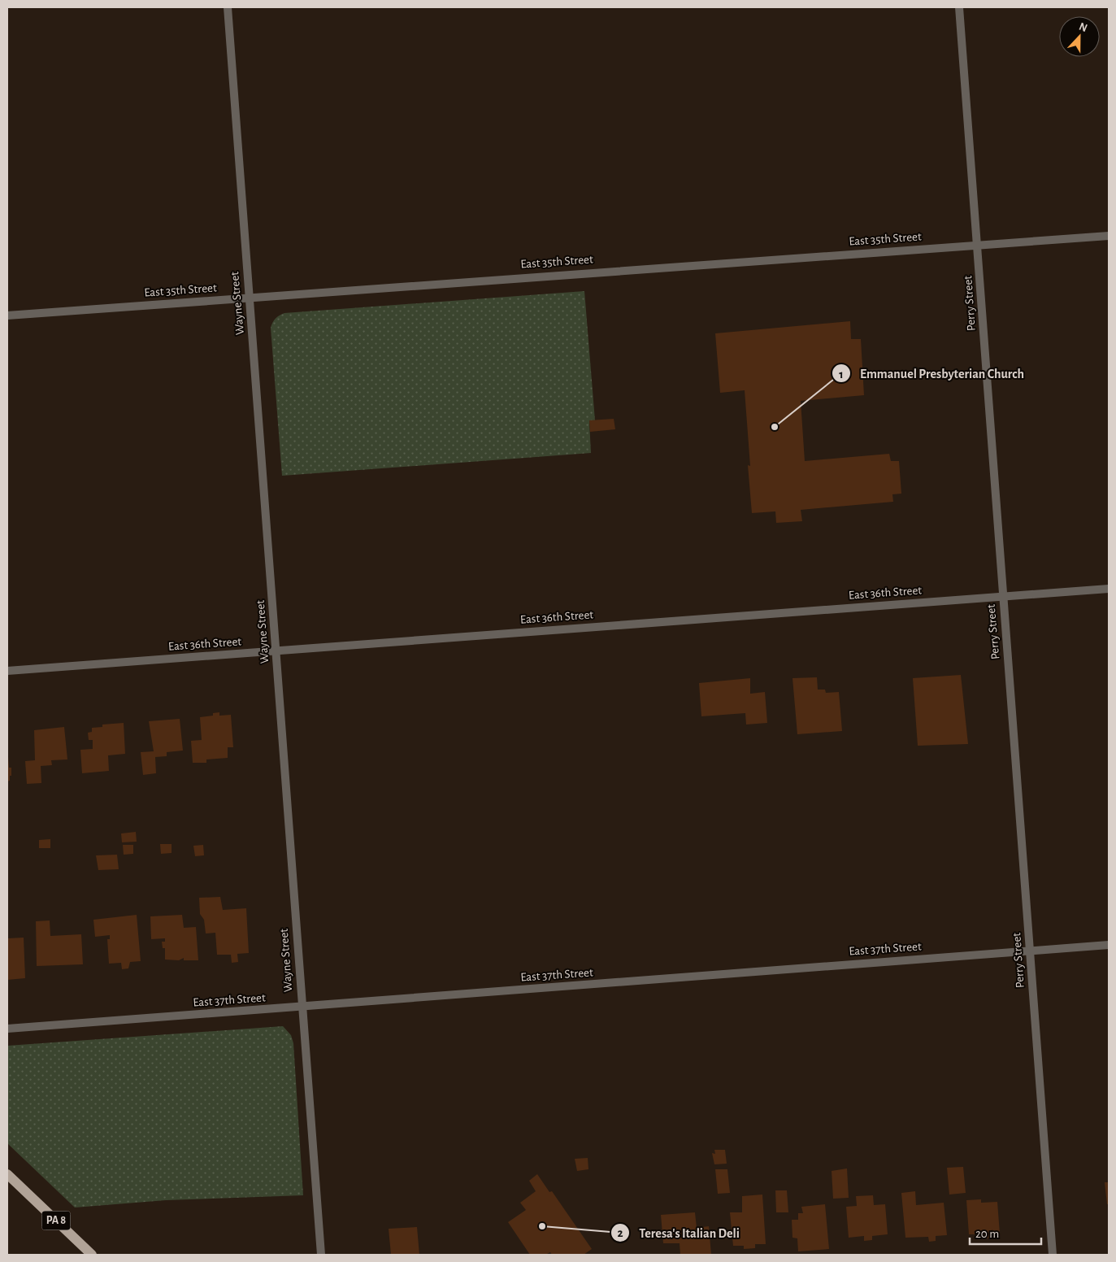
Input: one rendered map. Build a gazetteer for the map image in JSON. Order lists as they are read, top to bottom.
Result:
{
  "streets": {
    "main road": ["PA 8"],
    "street": [
      "East 35th Street",
      "Wayne Street",
      "Perry Street",
      "East 36th Street",
      "East 37th Street"
    ]
  },
  "crossings": [
    ["East 35th Street", "Wayne Street"],
    ["East 35th Street", "Perry Street"],
    ["Wayne Street", "East 36th Street"],
    ["Wayne Street", "East 37th Street"],
    ["Perry Street", "East 36th Street"],
    ["Perry Street", "East 37th Street"]
  ],
  "places": ["Emmanuel Presbyterian Church", "Teresa's Italian Deli"],
  "scale_bar": "20 m",
  "north": "top"
}
